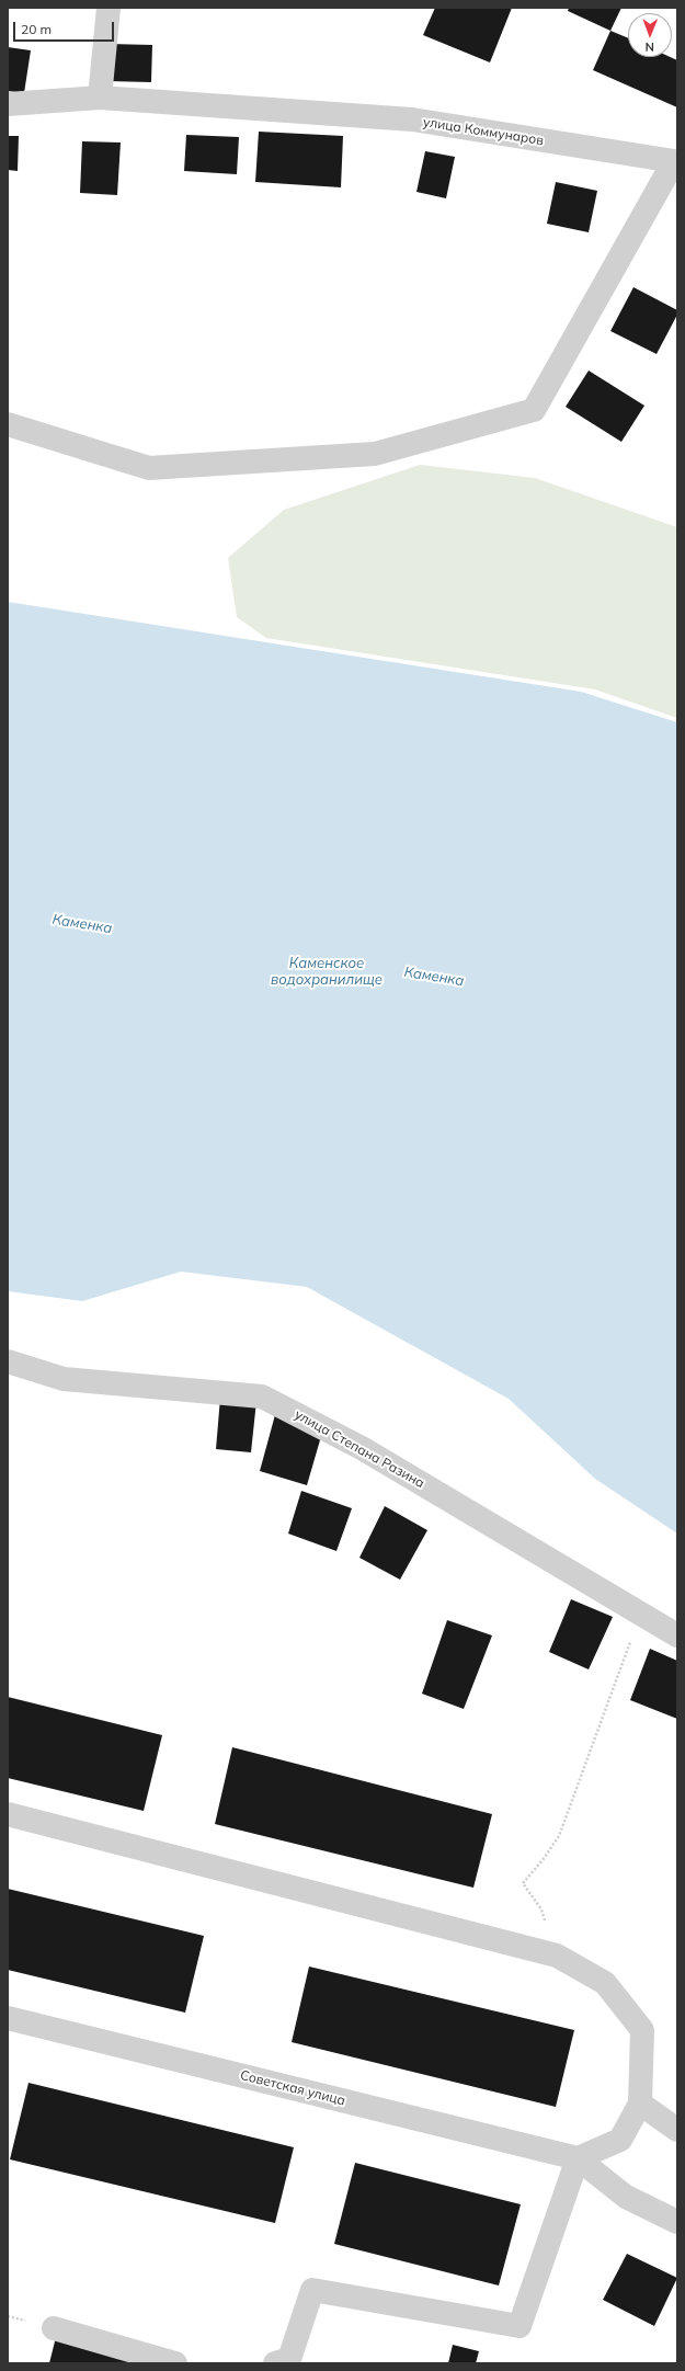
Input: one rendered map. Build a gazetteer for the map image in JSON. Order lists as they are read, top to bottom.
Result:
{
  "streets": {
    "street": ["улица Коммунаров", "улица Степана Разина", "Советская улица"]
  },
  "water": ["Каменка", "Каменское водохранилище"],
  "scale_bar": "20 m",
  "north": "bottom"
}
